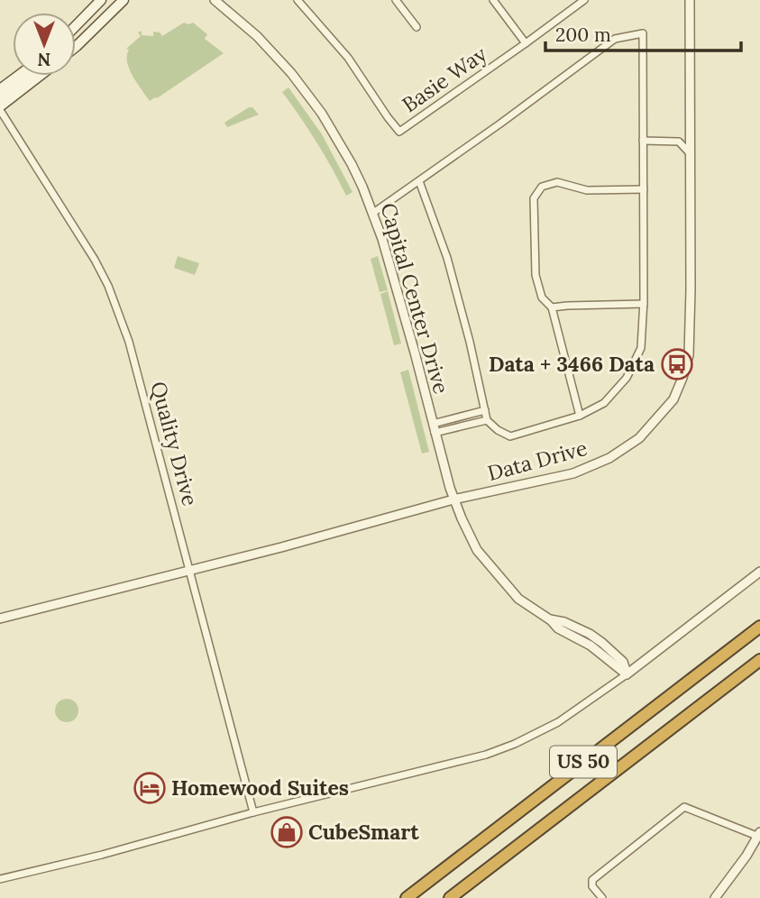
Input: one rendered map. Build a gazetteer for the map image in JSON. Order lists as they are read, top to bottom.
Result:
{
  "streets": {
    "highway": ["US 50"],
    "street": [
      "Basie Way",
      "Capital Center Drive",
      "Quality Drive",
      "Data Drive"
    ]
  },
  "crossings": [
    ["Capital Center Drive", "Data Drive"],
    ["Quality Drive", "Data Drive"]
  ],
  "places": {
    "bus stop": ["Data + 3466 Data"],
    "hotel": ["Homewood Suites"],
    "shop": ["CubeSmart"]
  },
  "scale_bar": "200 m",
  "north": "bottom"
}
